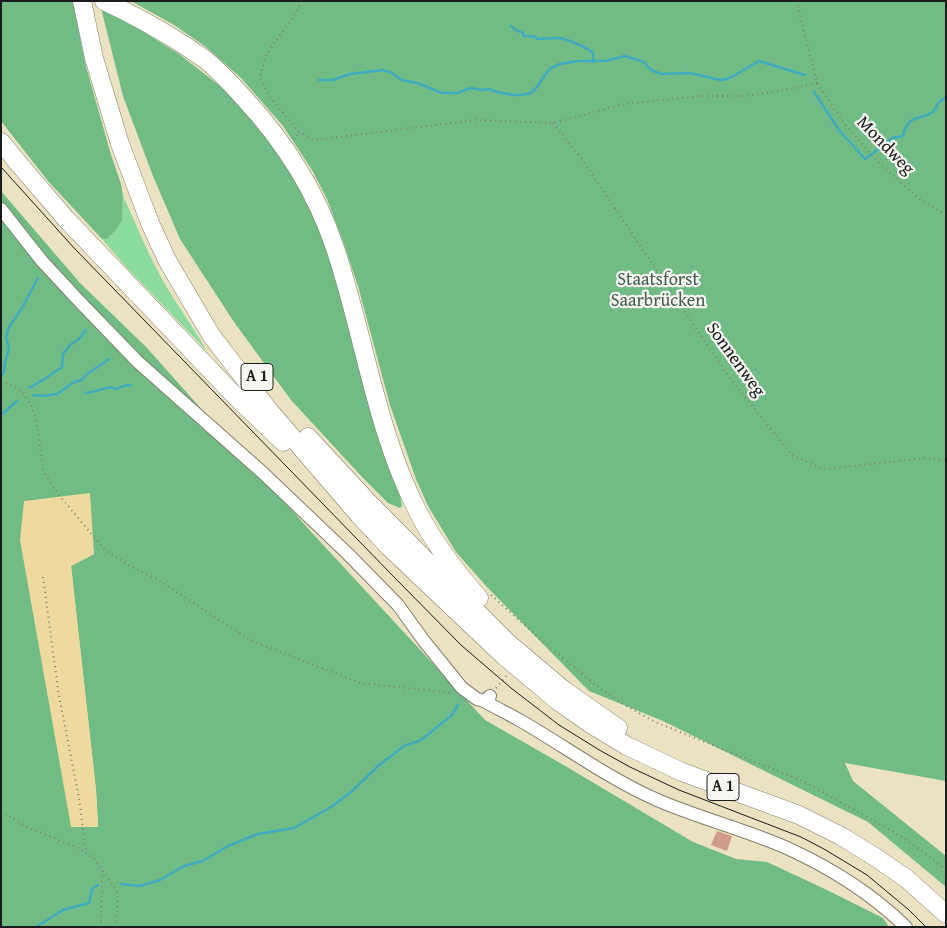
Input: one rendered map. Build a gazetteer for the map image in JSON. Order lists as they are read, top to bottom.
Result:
{
  "streets": {
    "highway": ["A 1"],
    "path": ["Mondweg", "Sonnenweg"]
  },
  "parks": ["Staatsforst Saarbrücken"]
}
